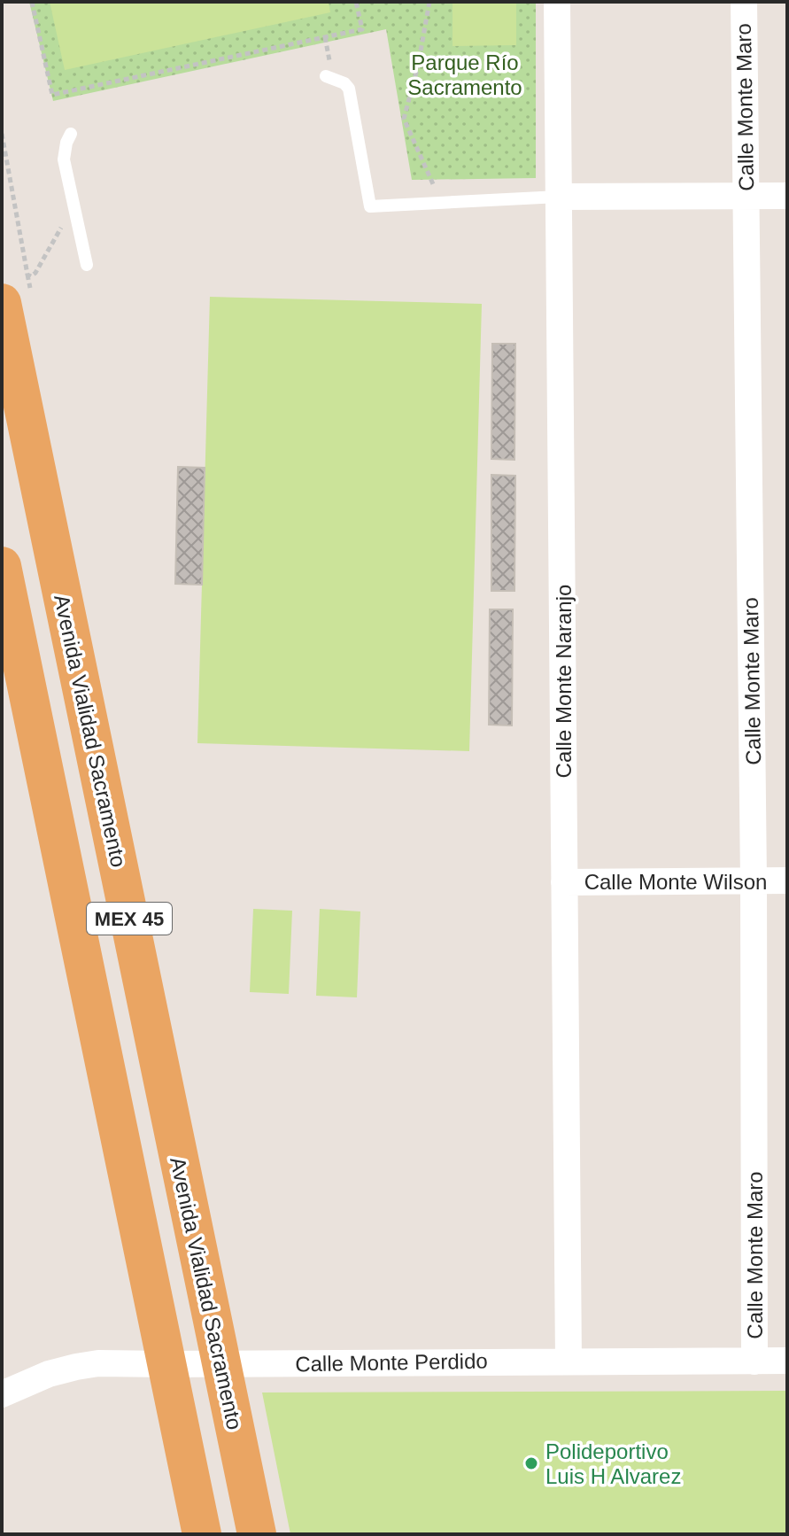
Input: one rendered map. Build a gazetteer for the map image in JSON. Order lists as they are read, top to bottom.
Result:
{
  "streets": {
    "highway": ["Avenida Vialidad Sacramento", "MEX 45"],
    "street": [
      "Calle Monte Maro",
      "Calle Monte Naranjo",
      "Calle Monte Wilson",
      "Calle Monte Perdido"
    ]
  },
  "crossings": [
    ["Calle Monte Maro", "Calle Monte Wilson"],
    ["Calle Monte Maro", "Calle Monte Perdido"],
    ["Calle Monte Naranjo", "Calle Monte Wilson"],
    ["Calle Monte Naranjo", "Calle Monte Perdido"],
    ["Avenida Vialidad Sacramento", "Calle Monte Perdido"],
    ["MEX 45", "Calle Monte Perdido"]
  ],
  "parks": ["Parque Río Sacramento"],
  "places": ["Polideportivo Luis H Alvarez"]
}
